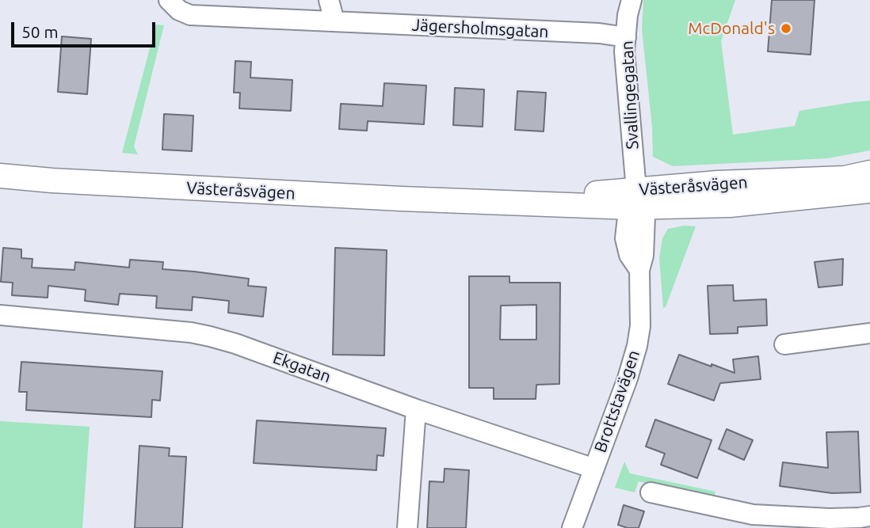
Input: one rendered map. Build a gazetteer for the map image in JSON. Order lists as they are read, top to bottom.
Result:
{
  "streets": {
    "street": [
      "Jägersholmsgatan",
      "Svallingegatan",
      "Västeråsvägen",
      "Ekgatan",
      "Brottstavägen"
    ]
  },
  "crossings": [
    ["Jägersholmsgatan", "Svallingegatan"],
    ["Svallingegatan", "Västeråsvägen"],
    ["Svallingegatan", "Brottstavägen"],
    ["Västeråsvägen", "Brottstavägen"],
    ["Ekgatan", "Brottstavägen"]
  ],
  "places": ["McDonald's"],
  "scale_bar": "50 m"
}
